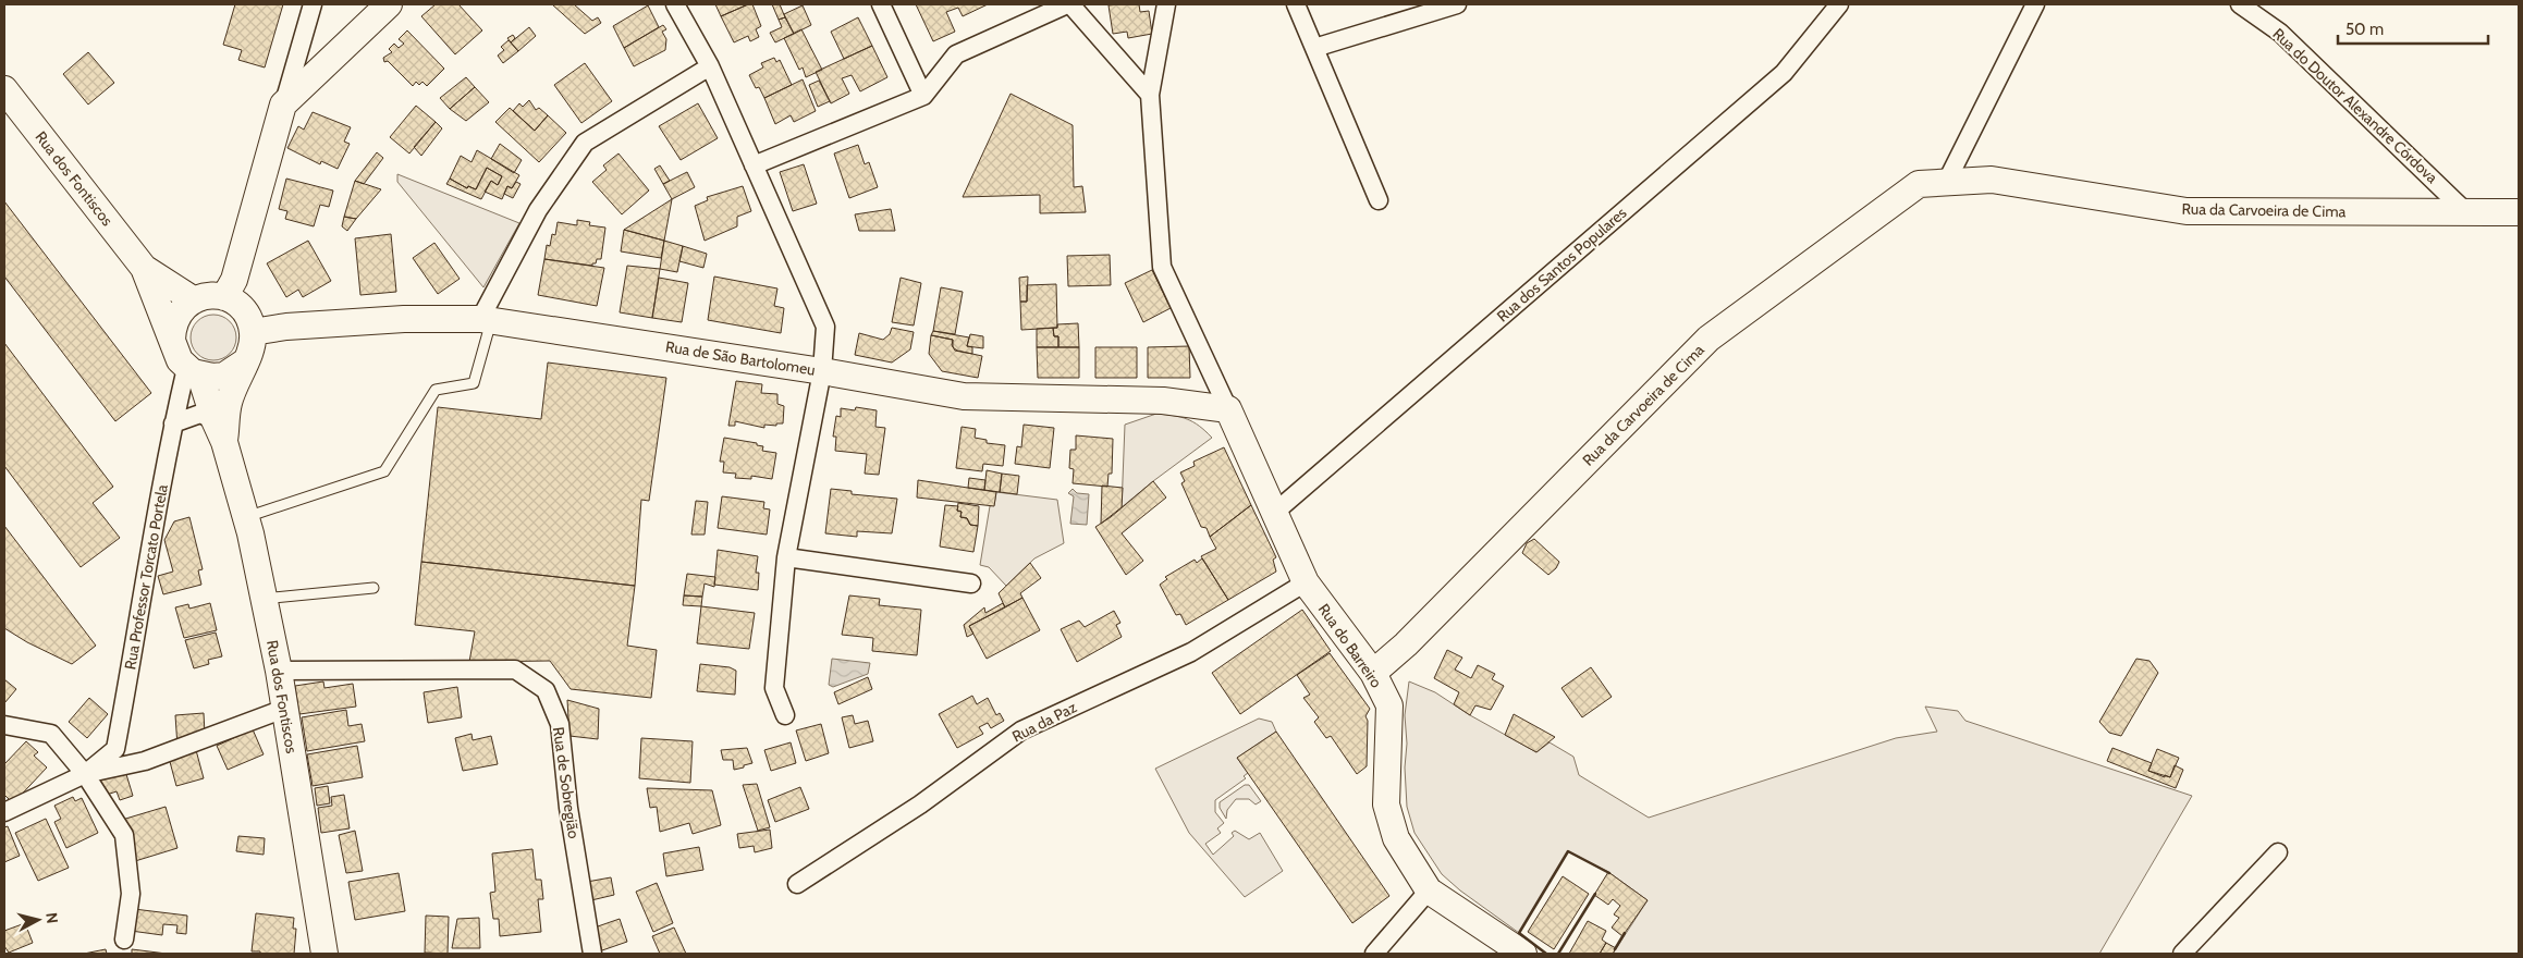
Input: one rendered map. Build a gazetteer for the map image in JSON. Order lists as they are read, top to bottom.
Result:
{
  "streets": {
    "street": [
      "Rua do Doutor Alexandre Córdova",
      "Rua dos Fontiscos",
      "Rua da Carvoeira de Cima",
      "Rua dos Santos Populares",
      "Rua de São Bartolomeu",
      "Rua Professor Torcato Portela",
      "Rua do Barreiro",
      "Rua da Paz",
      "Rua de Sobregião"
    ]
  },
  "crossings": [
    ["Rua do Doutor Alexandre Córdova", "Rua da Carvoeira de Cima"],
    ["Rua dos Fontiscos", "Rua de São Bartolomeu"],
    ["Rua dos Fontiscos", "Rua Professor Torcato Portela"],
    ["Rua dos Fontiscos", "Rua de Sobregião"],
    ["Rua da Carvoeira de Cima", "Rua do Barreiro"],
    ["Rua dos Santos Populares", "Rua do Barreiro"],
    ["Rua de São Bartolomeu", "Rua Professor Torcato Portela"],
    ["Rua de São Bartolomeu", "Rua do Barreiro"],
    ["Rua do Barreiro", "Rua da Paz"]
  ],
  "scale_bar": "50 m",
  "north": "right"
}
